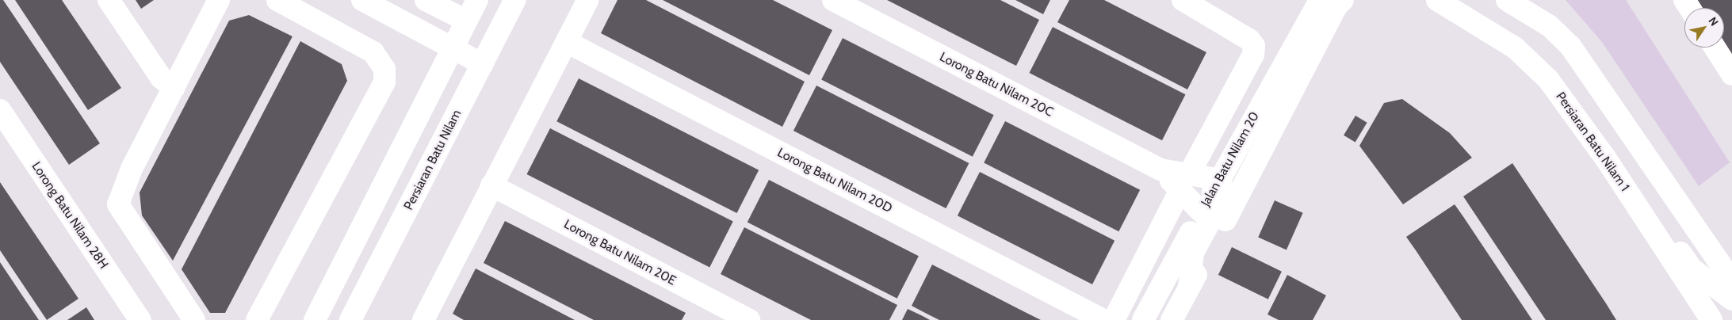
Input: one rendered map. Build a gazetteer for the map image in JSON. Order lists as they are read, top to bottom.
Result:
{
  "streets": {
    "street": [
      "Lorong Batu Nilam 20C",
      "Persiaran Batu Nilam 1",
      "Jalan Batu Nilam 20",
      "Persiaran Batu Nilam",
      "Lorong Batu Nilam 20D",
      "Lorong Batu Nilam 28H",
      "Lorong Batu Nilam 20E"
    ]
  },
  "crossings": [
    ["Lorong Batu Nilam 20C", "Jalan Batu Nilam 20"]
  ],
  "north": "top right"
}
